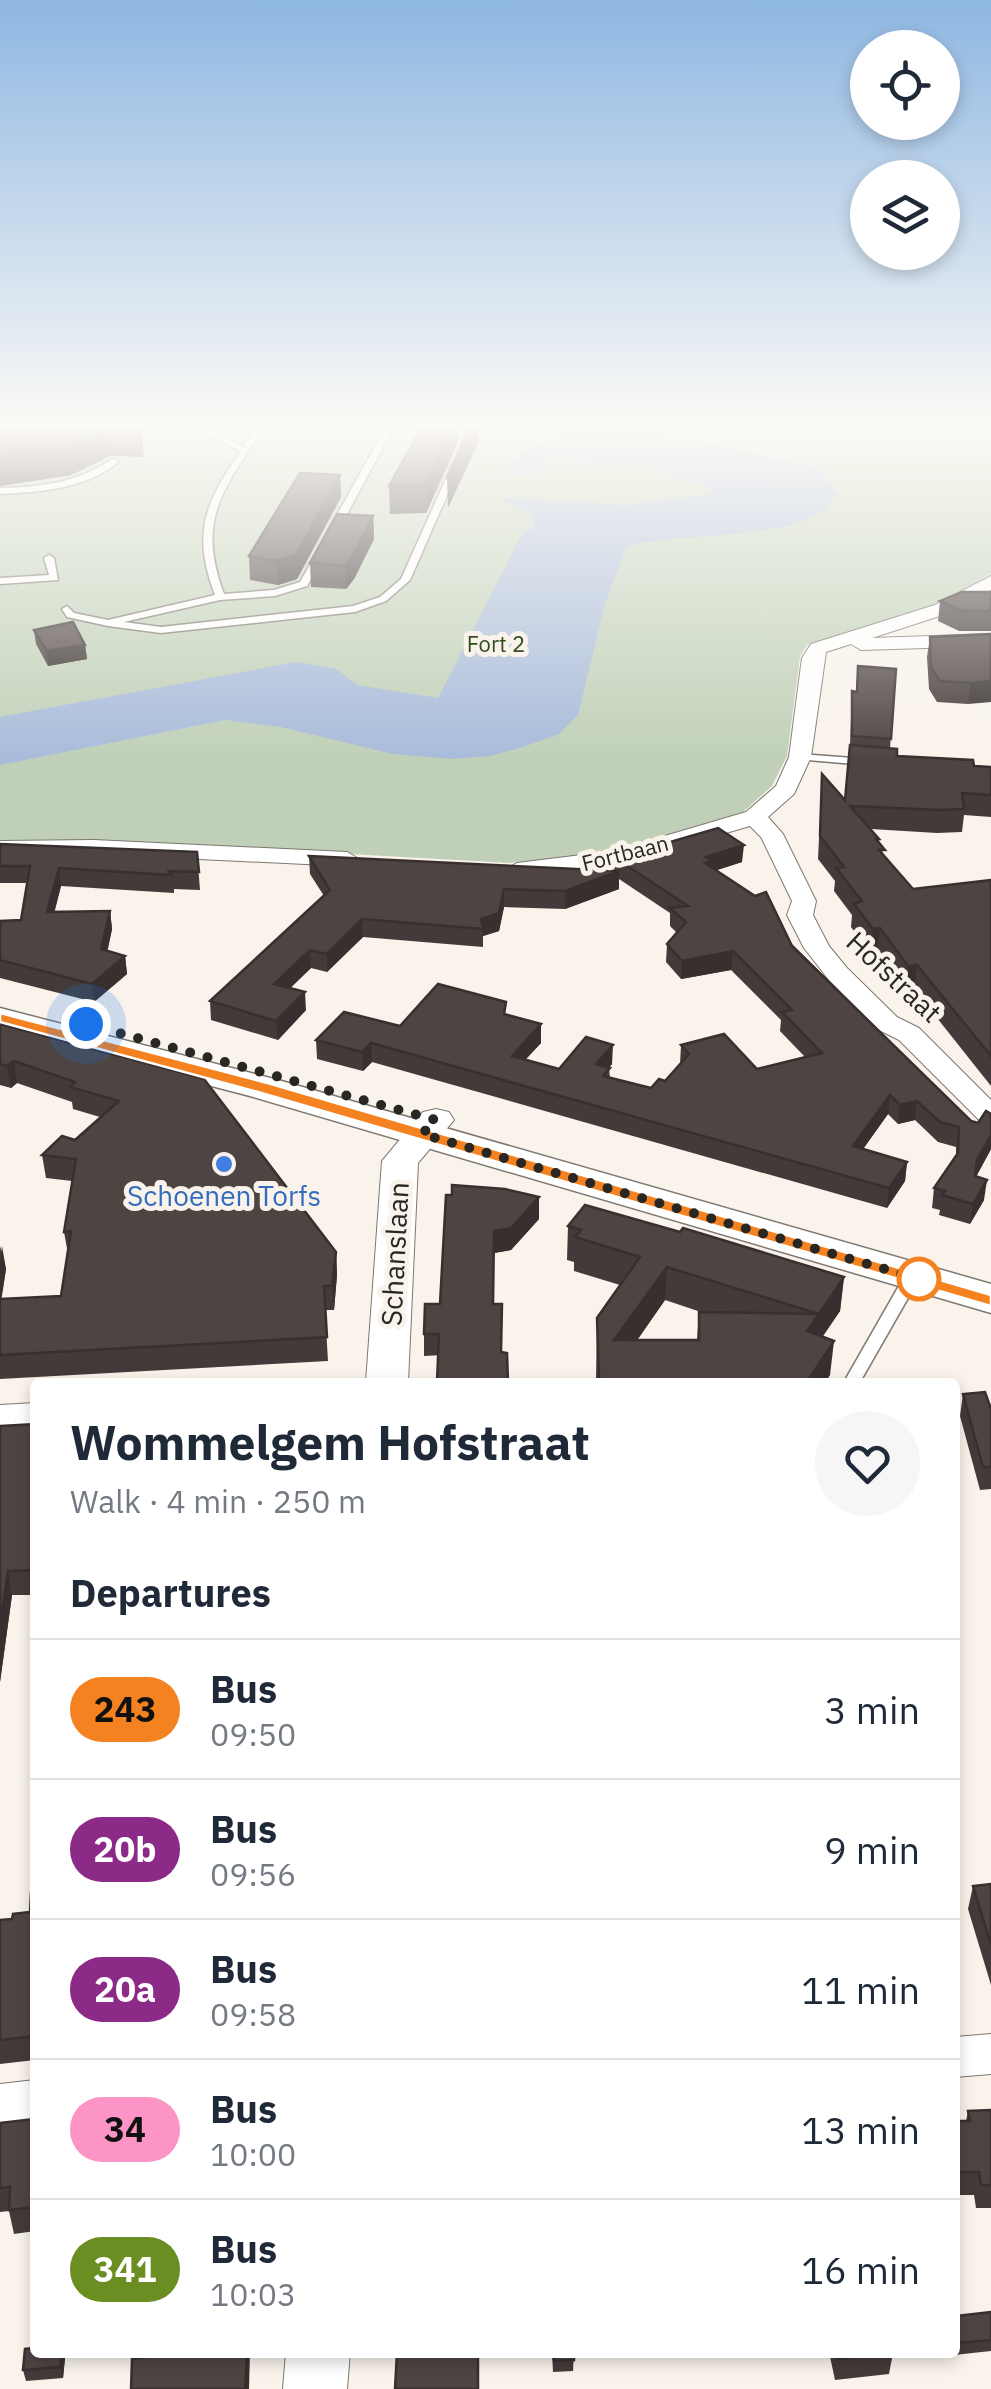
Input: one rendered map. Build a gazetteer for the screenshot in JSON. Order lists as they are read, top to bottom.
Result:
{
  "streets": {
    "street": ["Fortbaan", "Hofstraat", "Schanslaan"]
  },
  "crossings": [
    ["Fortbaan", "Hofstraat"]
  ],
  "parks": ["Fort 2"],
  "places": ["Schoenen Torfs"],
  "lines": ["bus line 243"],
  "page": {
    "heading": [
      ["Wommelgem Hofstraat", "Walk · 4 min · 250 m"],
      "Departures"
    ],
    "list": [
      {
        "mark": "243",
        "name": "Bus",
        "note": "09:50",
        "value": "3 min"
      },
      {
        "mark": "20b",
        "name": "Bus",
        "note": "09:56",
        "value": "9 min"
      },
      {
        "mark": "20a",
        "name": "Bus",
        "note": "09:58",
        "value": "11 min"
      },
      {
        "mark": "34",
        "name": "Bus",
        "note": "10:00",
        "value": "13 min"
      },
      {
        "mark": "341",
        "name": "Bus",
        "note": "10:03",
        "value": "16 min"
      }
    ]
  }
}
